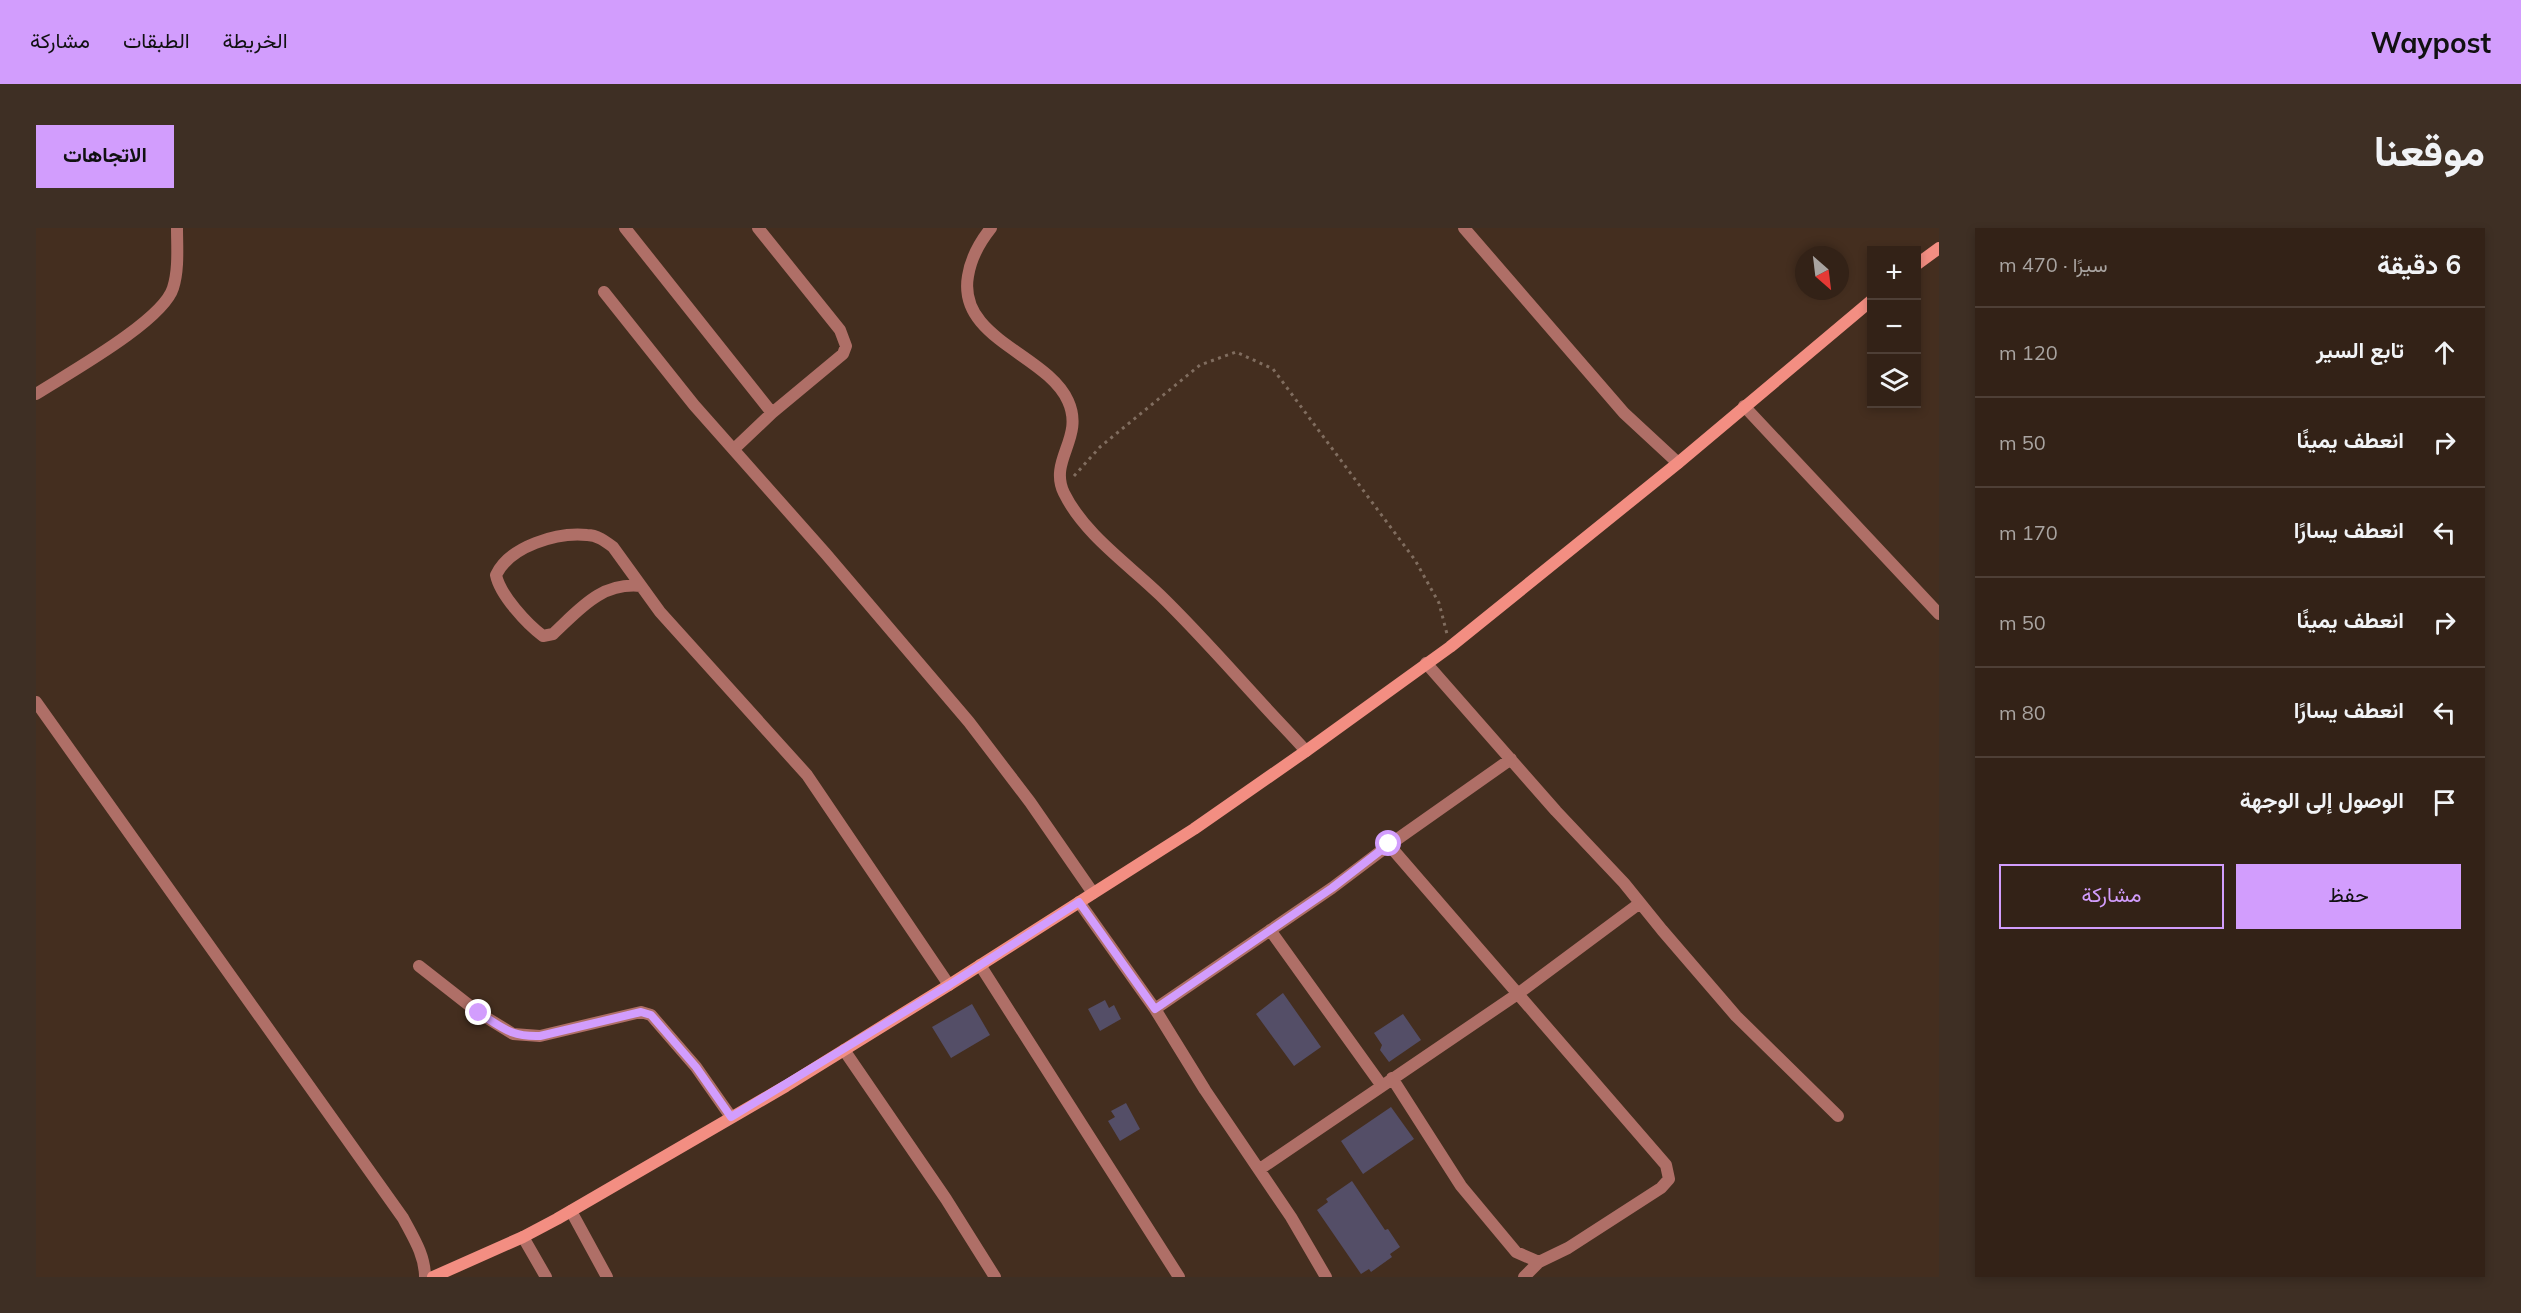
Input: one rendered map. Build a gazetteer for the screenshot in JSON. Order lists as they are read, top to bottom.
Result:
{
  "north": "bottom right",
  "page": {
    "header": "Waypost",
    "nav": ["الخريطة", "الطبقات", "مشاركة"],
    "title": "موقعنا",
    "buttons": [
      "الاتجاهات",
      ["حفظ", "مشاركة"]
    ],
    "heading": ["6 دقيقة", "سيرًا · 470 m"],
    "map_buttons": ["+", "−"],
    "list": [
      ["تابع السير", "120 m"],
      ["انعطف يمينًا", "50 m"],
      ["انعطف يسارًا", "170 m"],
      ["انعطف يمينًا", "50 m"],
      ["انعطف يسارًا", "80 m"],
      "الوصول إلى الوجهة"
    ]
  }
}
